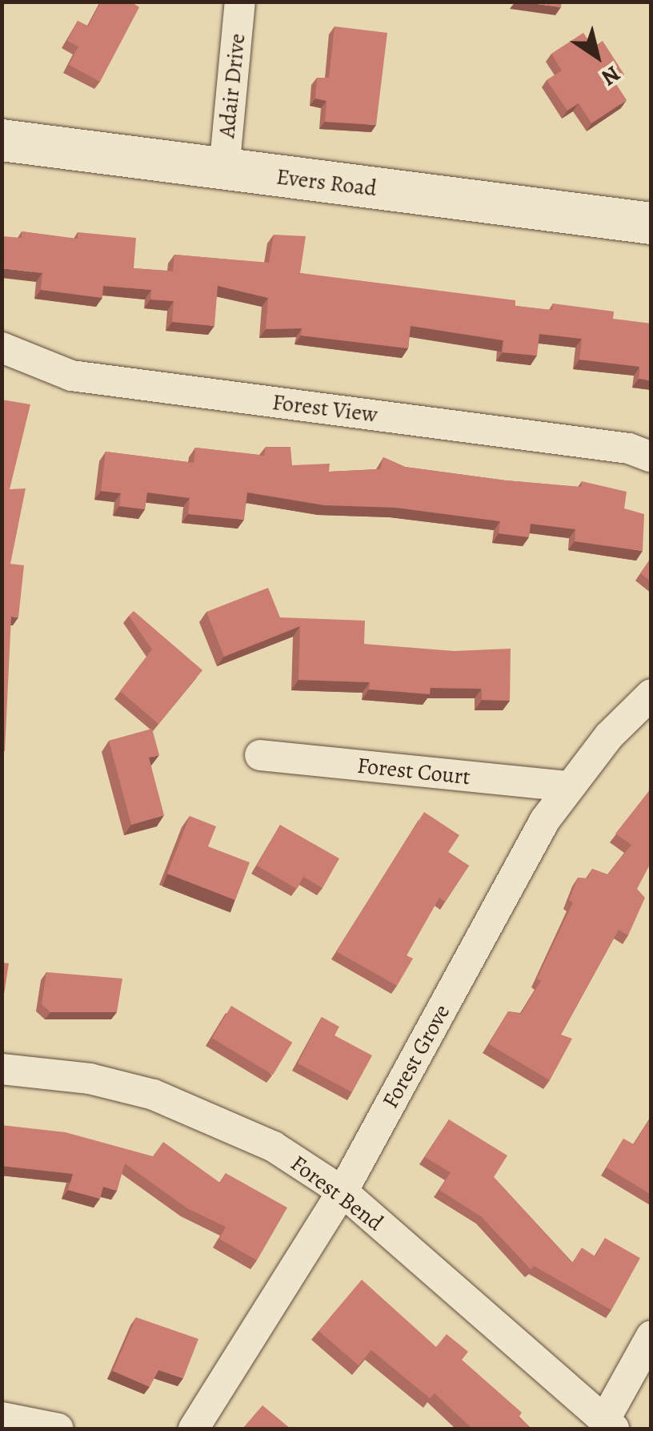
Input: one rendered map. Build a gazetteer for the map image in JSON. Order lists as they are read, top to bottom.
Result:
{
  "streets": {
    "main road": ["Evers Road"],
    "street": [
      "Adair Drive",
      "Forest View",
      "Forest Court",
      "Forest Grove",
      "Forest Bend"
    ]
  },
  "crossings": [
    ["Adair Drive", "Evers Road"],
    ["Forest Court", "Forest Grove"],
    ["Forest Grove", "Forest Bend"]
  ],
  "north": "bottom right"
}
